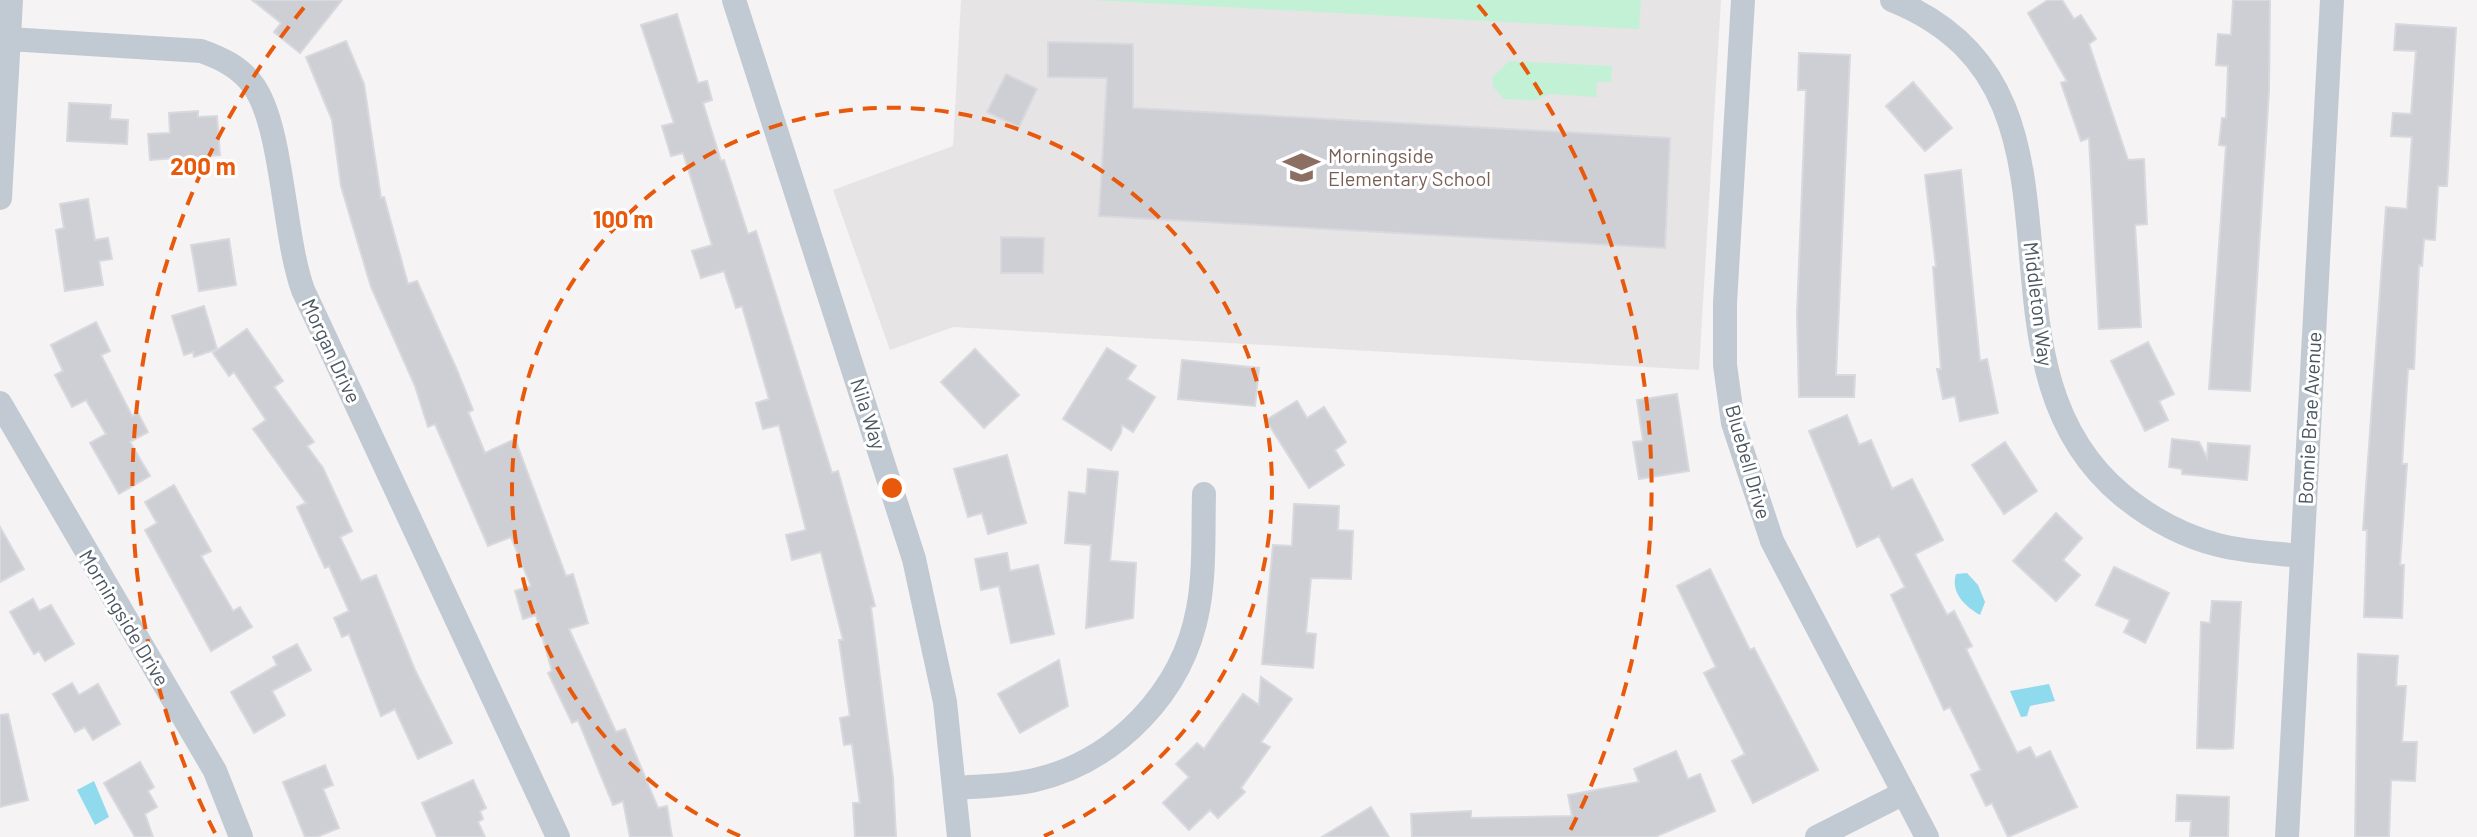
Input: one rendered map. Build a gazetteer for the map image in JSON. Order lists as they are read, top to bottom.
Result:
{
  "streets": {
    "street": [
      "Middleton Way",
      "Morgan Drive",
      "Nila Way",
      "Bonnie Brae Avenue",
      "Bluebell Drive",
      "Morningside Drive"
    ]
  },
  "crossings": [
    ["Middleton Way", "Bonnie Brae Avenue"]
  ],
  "places": {
    "school or university": ["Morningside Elementary School"]
  },
  "rings": ["200 m", "100 m"]
}
